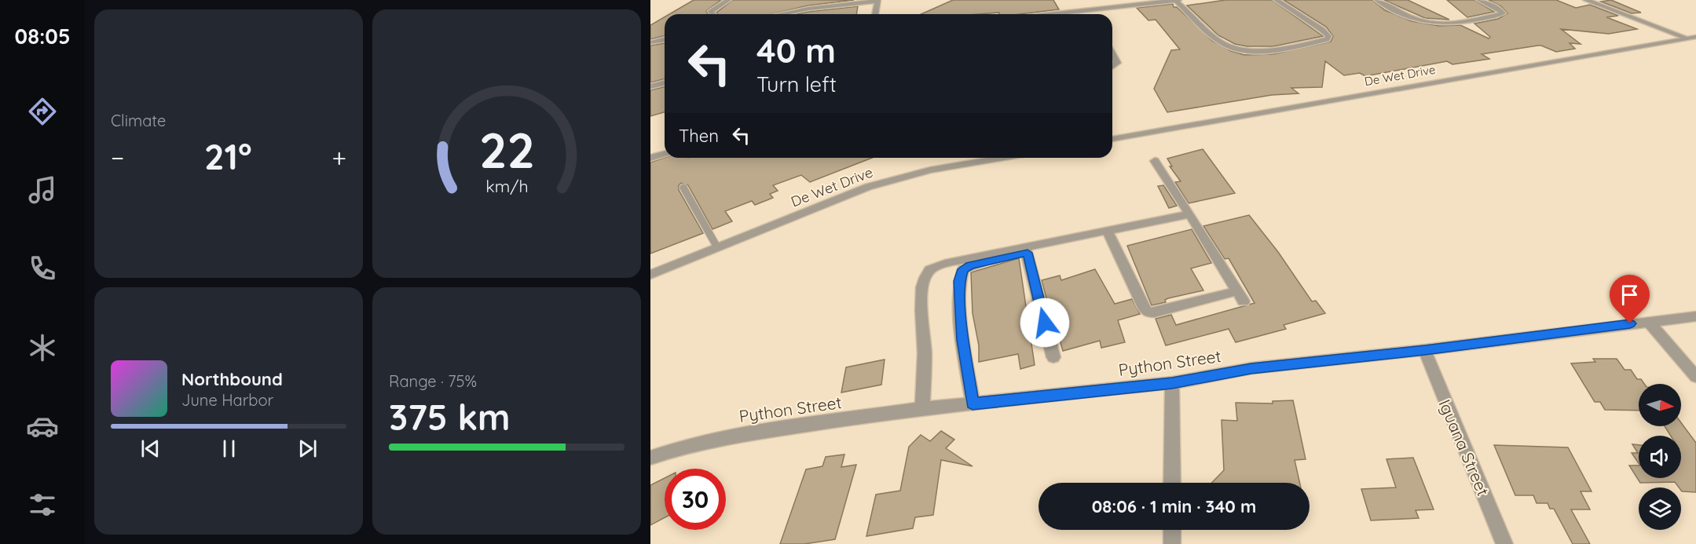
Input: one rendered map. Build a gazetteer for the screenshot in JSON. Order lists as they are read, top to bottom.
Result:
{
  "streets": {
    "street": ["De Wet Drive", "Python Street", "Iguana Street"]
  },
  "crossings": [
    ["Python Street", "Iguana Street"]
  ],
  "north": "right",
  "page": {
    "tabs": "08:05",
    "tile": [
      "Climate",
      ["Range · 75%", "375 km"]
    ],
    "turn": ["40 m", "Turn left"],
    "then": "Then",
    "heat": ["−", "21°", "+"],
    "song": ["Northbound", "June Harbor"],
    "limit": "30",
    "trip": "08:06 · 1 min · 340 m",
    "gauge": ["22", "km/h"]
  }
}
